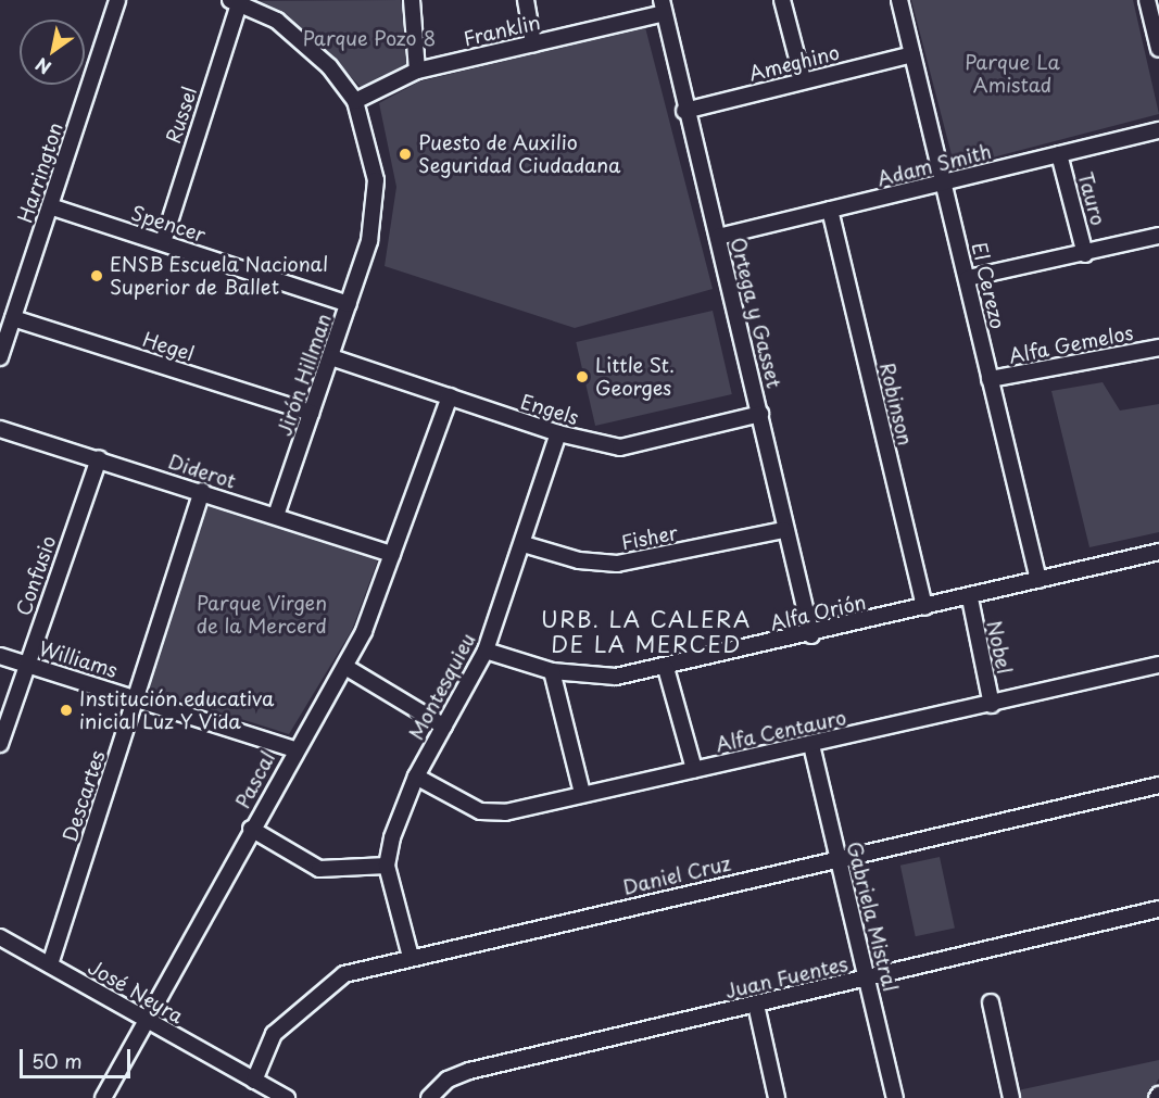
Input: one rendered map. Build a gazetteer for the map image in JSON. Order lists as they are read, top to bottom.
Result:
{
  "streets": {
    "street": [
      "Franklin",
      "Ameghino",
      "Russel",
      "Adam Smith",
      "Harrington",
      "Tauro",
      "Spencer",
      "El Cerezo",
      "Ortega y Gasset",
      "Alfa Gemelos",
      "Hegel",
      "Jirón Hillman",
      "Robinson",
      "Engels",
      "Diderot",
      "Fisher",
      "Confusio",
      "Alfa Orión",
      "Nobel",
      "Williams",
      "Montesquieu",
      "Alfa Centauro",
      "Pascal",
      "Descartes",
      "Daniel Cruz",
      "Gabriela Mistral",
      "Juan Fuentes",
      "José Neyra"
    ]
  },
  "crossings": [
    ["Franklin", "Ortega y Gasset"],
    ["Franklin", "Jirón Hillman"],
    ["Ameghino", "El Cerezo"],
    ["Ameghino", "Ortega y Gasset"],
    ["Russel", "Spencer"],
    ["Russel", "Jirón Hillman"],
    ["Adam Smith", "Tauro"],
    ["Adam Smith", "El Cerezo"],
    ["Adam Smith", "Ortega y Gasset"],
    ["Adam Smith", "Robinson"],
    ["Harrington", "Spencer"],
    ["Harrington", "Hegel"],
    ["Spencer", "Jirón Hillman"],
    ["El Cerezo", "Alfa Gemelos"],
    ["El Cerezo", "Alfa Orión"],
    ["Ortega y Gasset", "Engels"],
    ["Ortega y Gasset", "Fisher"],
    ["Ortega y Gasset", "Alfa Orión"],
    ["Hegel", "Jirón Hillman"],
    ["Jirón Hillman", "Engels"],
    ["Jirón Hillman", "Diderot"],
    ["Robinson", "Alfa Orión"],
    ["Engels", "Montesquieu"],
    ["Engels", "Pascal"],
    ["Diderot", "Confusio"],
    ["Diderot", "Pascal"],
    ["Diderot", "Descartes"],
    ["Fisher", "Montesquieu"],
    ["Confusio", "Williams"],
    ["Alfa Orión", "Nobel"],
    ["Alfa Orión", "Montesquieu"],
    ["Nobel", "Alfa Centauro"],
    ["Williams", "Pascal"],
    ["Williams", "Descartes"],
    ["Montesquieu", "Alfa Centauro"],
    ["Alfa Centauro", "Gabriela Mistral"],
    ["Pascal", "José Neyra"],
    ["Descartes", "José Neyra"],
    ["Daniel Cruz", "Gabriela Mistral"],
    ["Daniel Cruz", "José Neyra"],
    ["Gabriela Mistral", "Juan Fuentes"]
  ],
  "districts": ["URB. LA CALERA DE LA MERCED"],
  "parks": ["Parque Pozo 8", "Parque La Amistad", "Parque Virgen de la Mercerd"],
  "places": [
    "Puesto de Auxilio Seguridad Ciudadana",
    "ENSB Escuela Nacional Superior de Ballet",
    "Little St. Georges",
    "Institución educativa inicial Luz Y Vida"
  ],
  "scale_bar": "50 m",
  "north": "bottom left"
}
